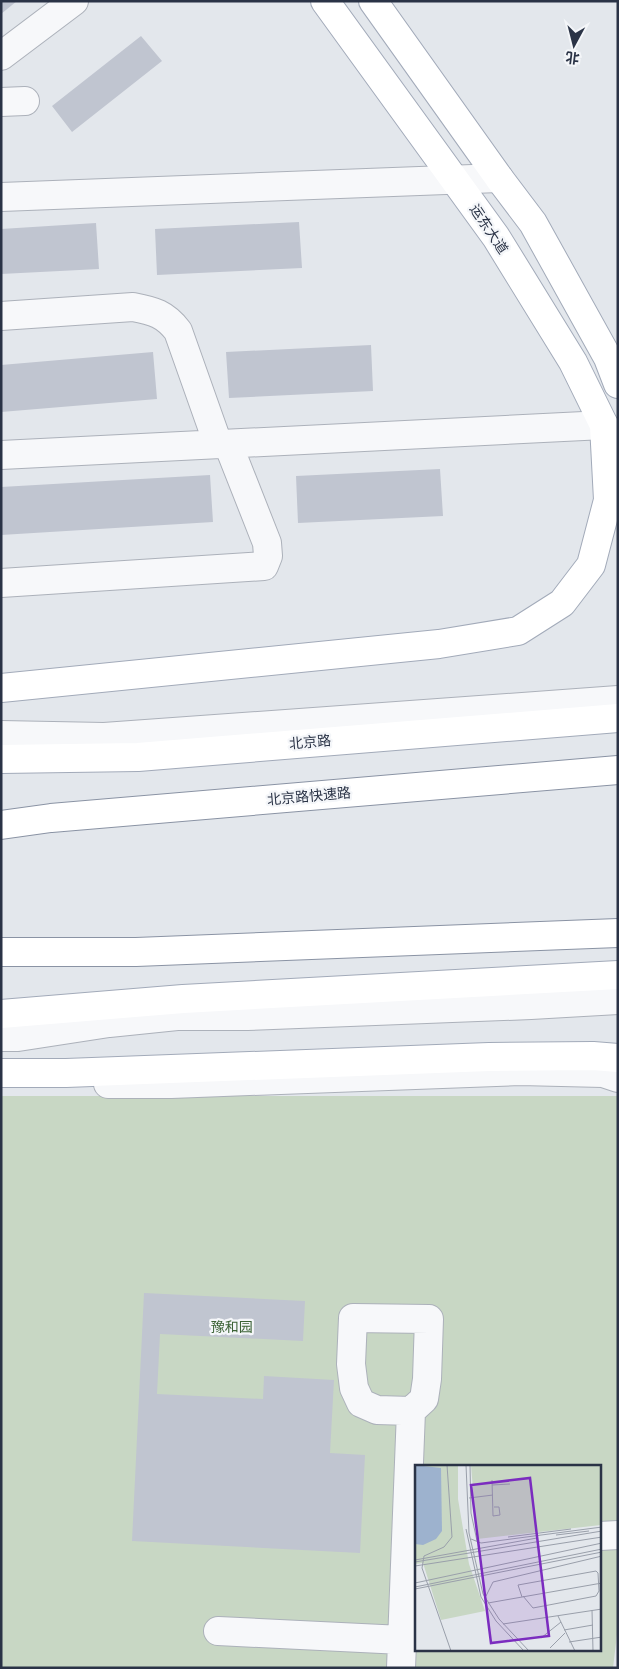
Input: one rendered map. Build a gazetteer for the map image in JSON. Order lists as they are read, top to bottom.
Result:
{
  "streets": {
    "main road": ["运东大道", "北京路", "北京路快速路"]
  },
  "parks": ["豫和园"],
  "north": "bottom"
}
